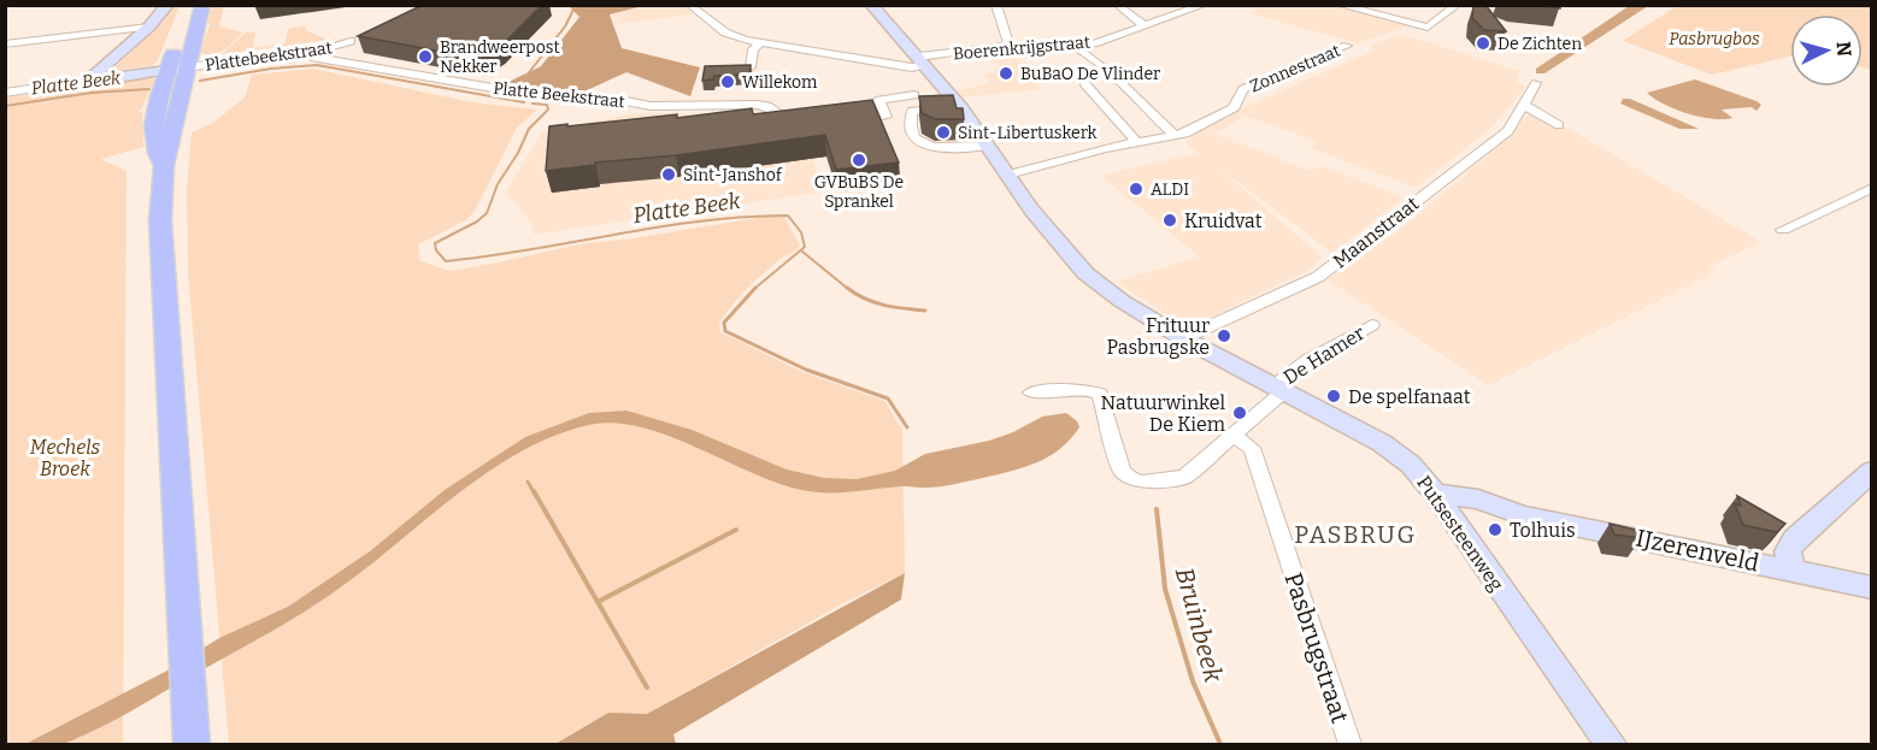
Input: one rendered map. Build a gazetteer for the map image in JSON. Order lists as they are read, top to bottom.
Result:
{
  "streets": {
    "main road": ["Putsesteenweg", "IJzerenveld"],
    "street": [
      "Boerenkrijgstraat",
      "Plattebeekstraat",
      "Zonnestraat",
      "Platte Beekstraat",
      "Maanstraat",
      "De Hamer",
      "Pasbrugstraat"
    ]
  },
  "crossings": [
    ["Boerenkrijgstraat", "Putsesteenweg"],
    ["Plattebeekstraat", "Platte Beekstraat"],
    ["Zonnestraat", "Putsesteenweg"],
    ["Maanstraat", "Putsesteenweg"],
    ["De Hamer", "Putsesteenweg"],
    ["De Hamer", "Pasbrugstraat"],
    ["Putsesteenweg", "IJzerenveld"]
  ],
  "districts": ["PASBRUG"],
  "water": ["Platte Beek", "Bruinbeek"],
  "parks": ["Pasbrugbos", "Mechels Broek"],
  "places": [
    "De Zichten",
    "Brandweerpost Nekker",
    "BuBaO De Vlinder",
    "Willekom",
    "Sint-Libertuskerk",
    "GVBuBS De Sprankel",
    "Sint-Janshof",
    "ALDI",
    "Kruidvat",
    "Frituur Pasbrugske",
    "De spelfanaat",
    "Natuurwinkel De Kiem",
    "Tolhuis"
  ],
  "north": "right"
}
